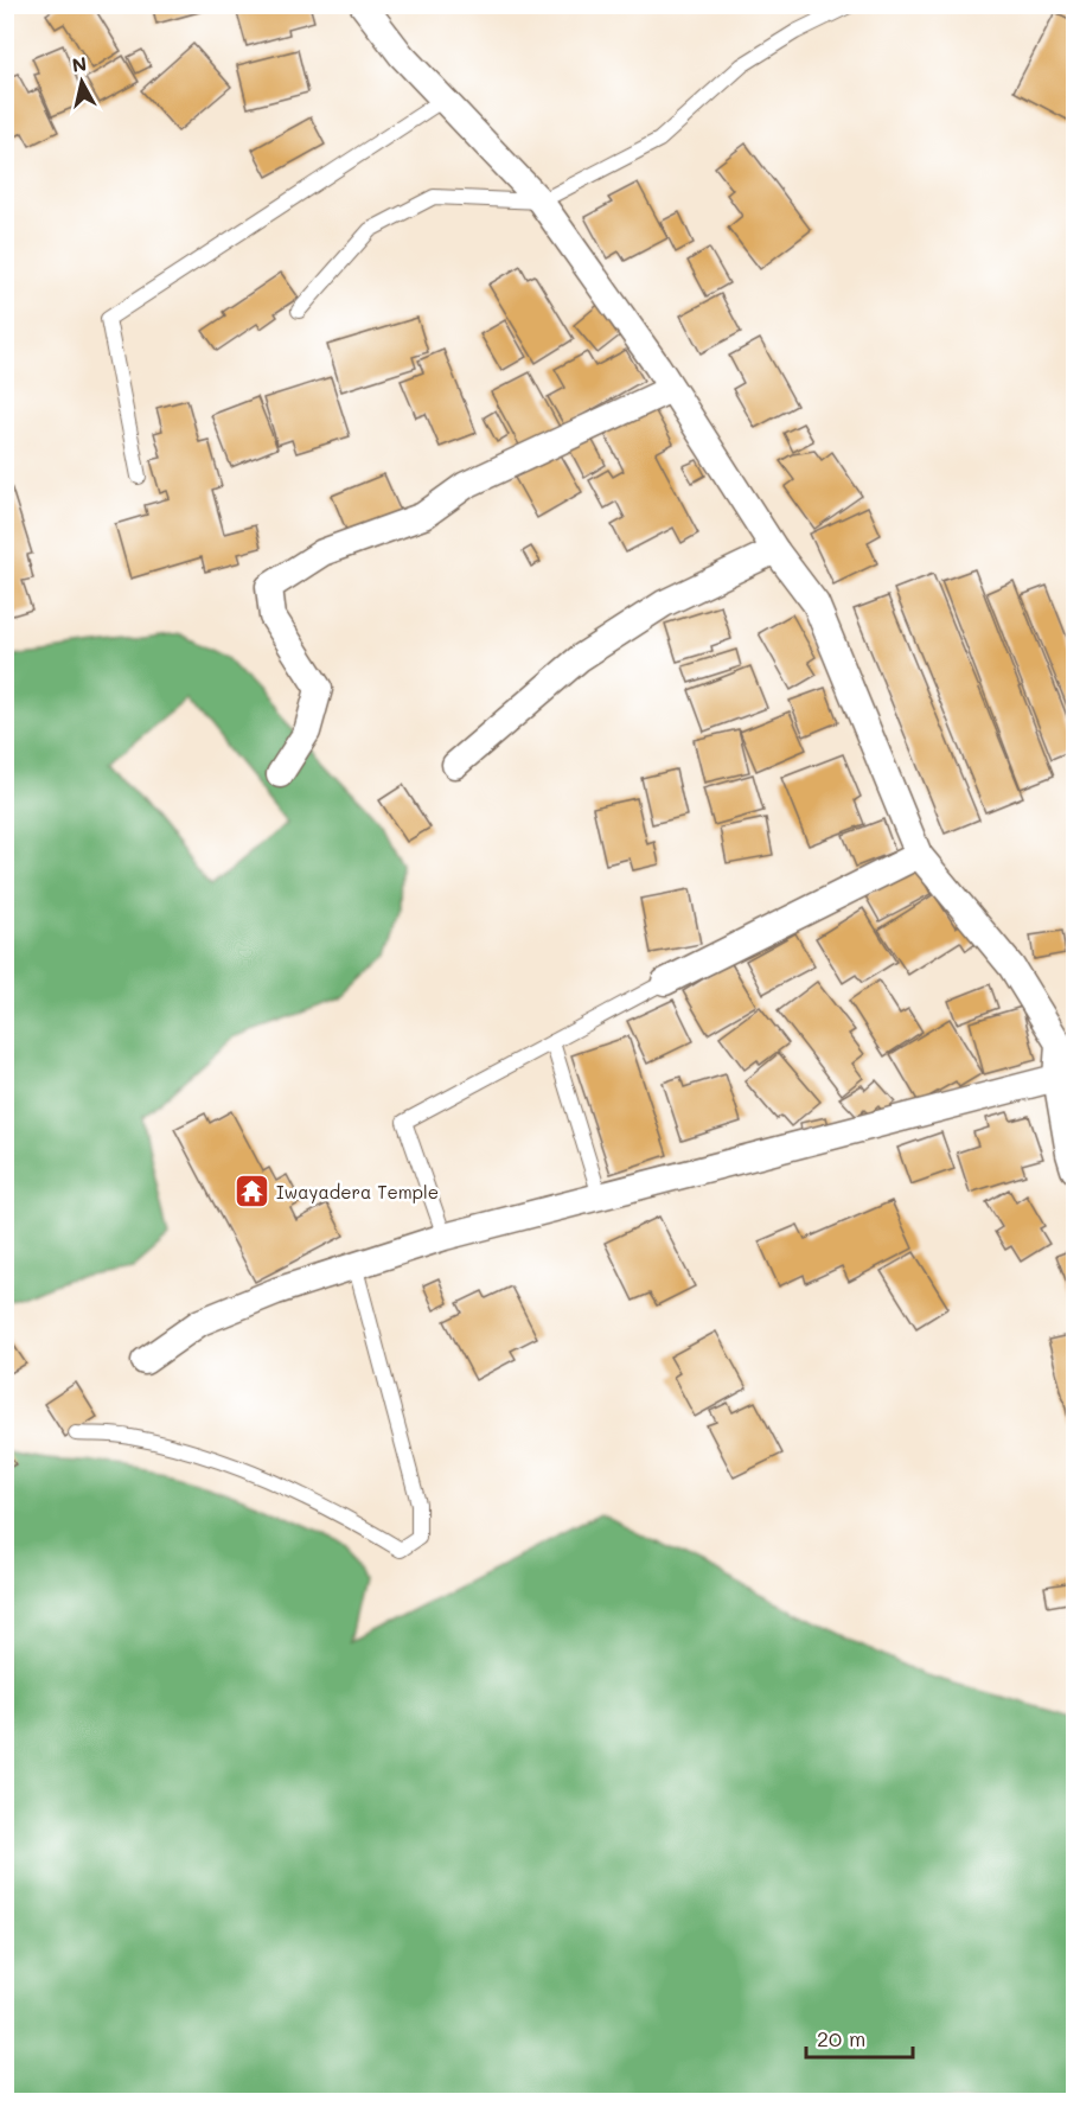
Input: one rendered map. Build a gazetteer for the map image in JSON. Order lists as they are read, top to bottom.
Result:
{
  "places": {
    "temple": ["Iwayadera Temple"]
  },
  "scale_bar": "20 m",
  "north": "top"
}
